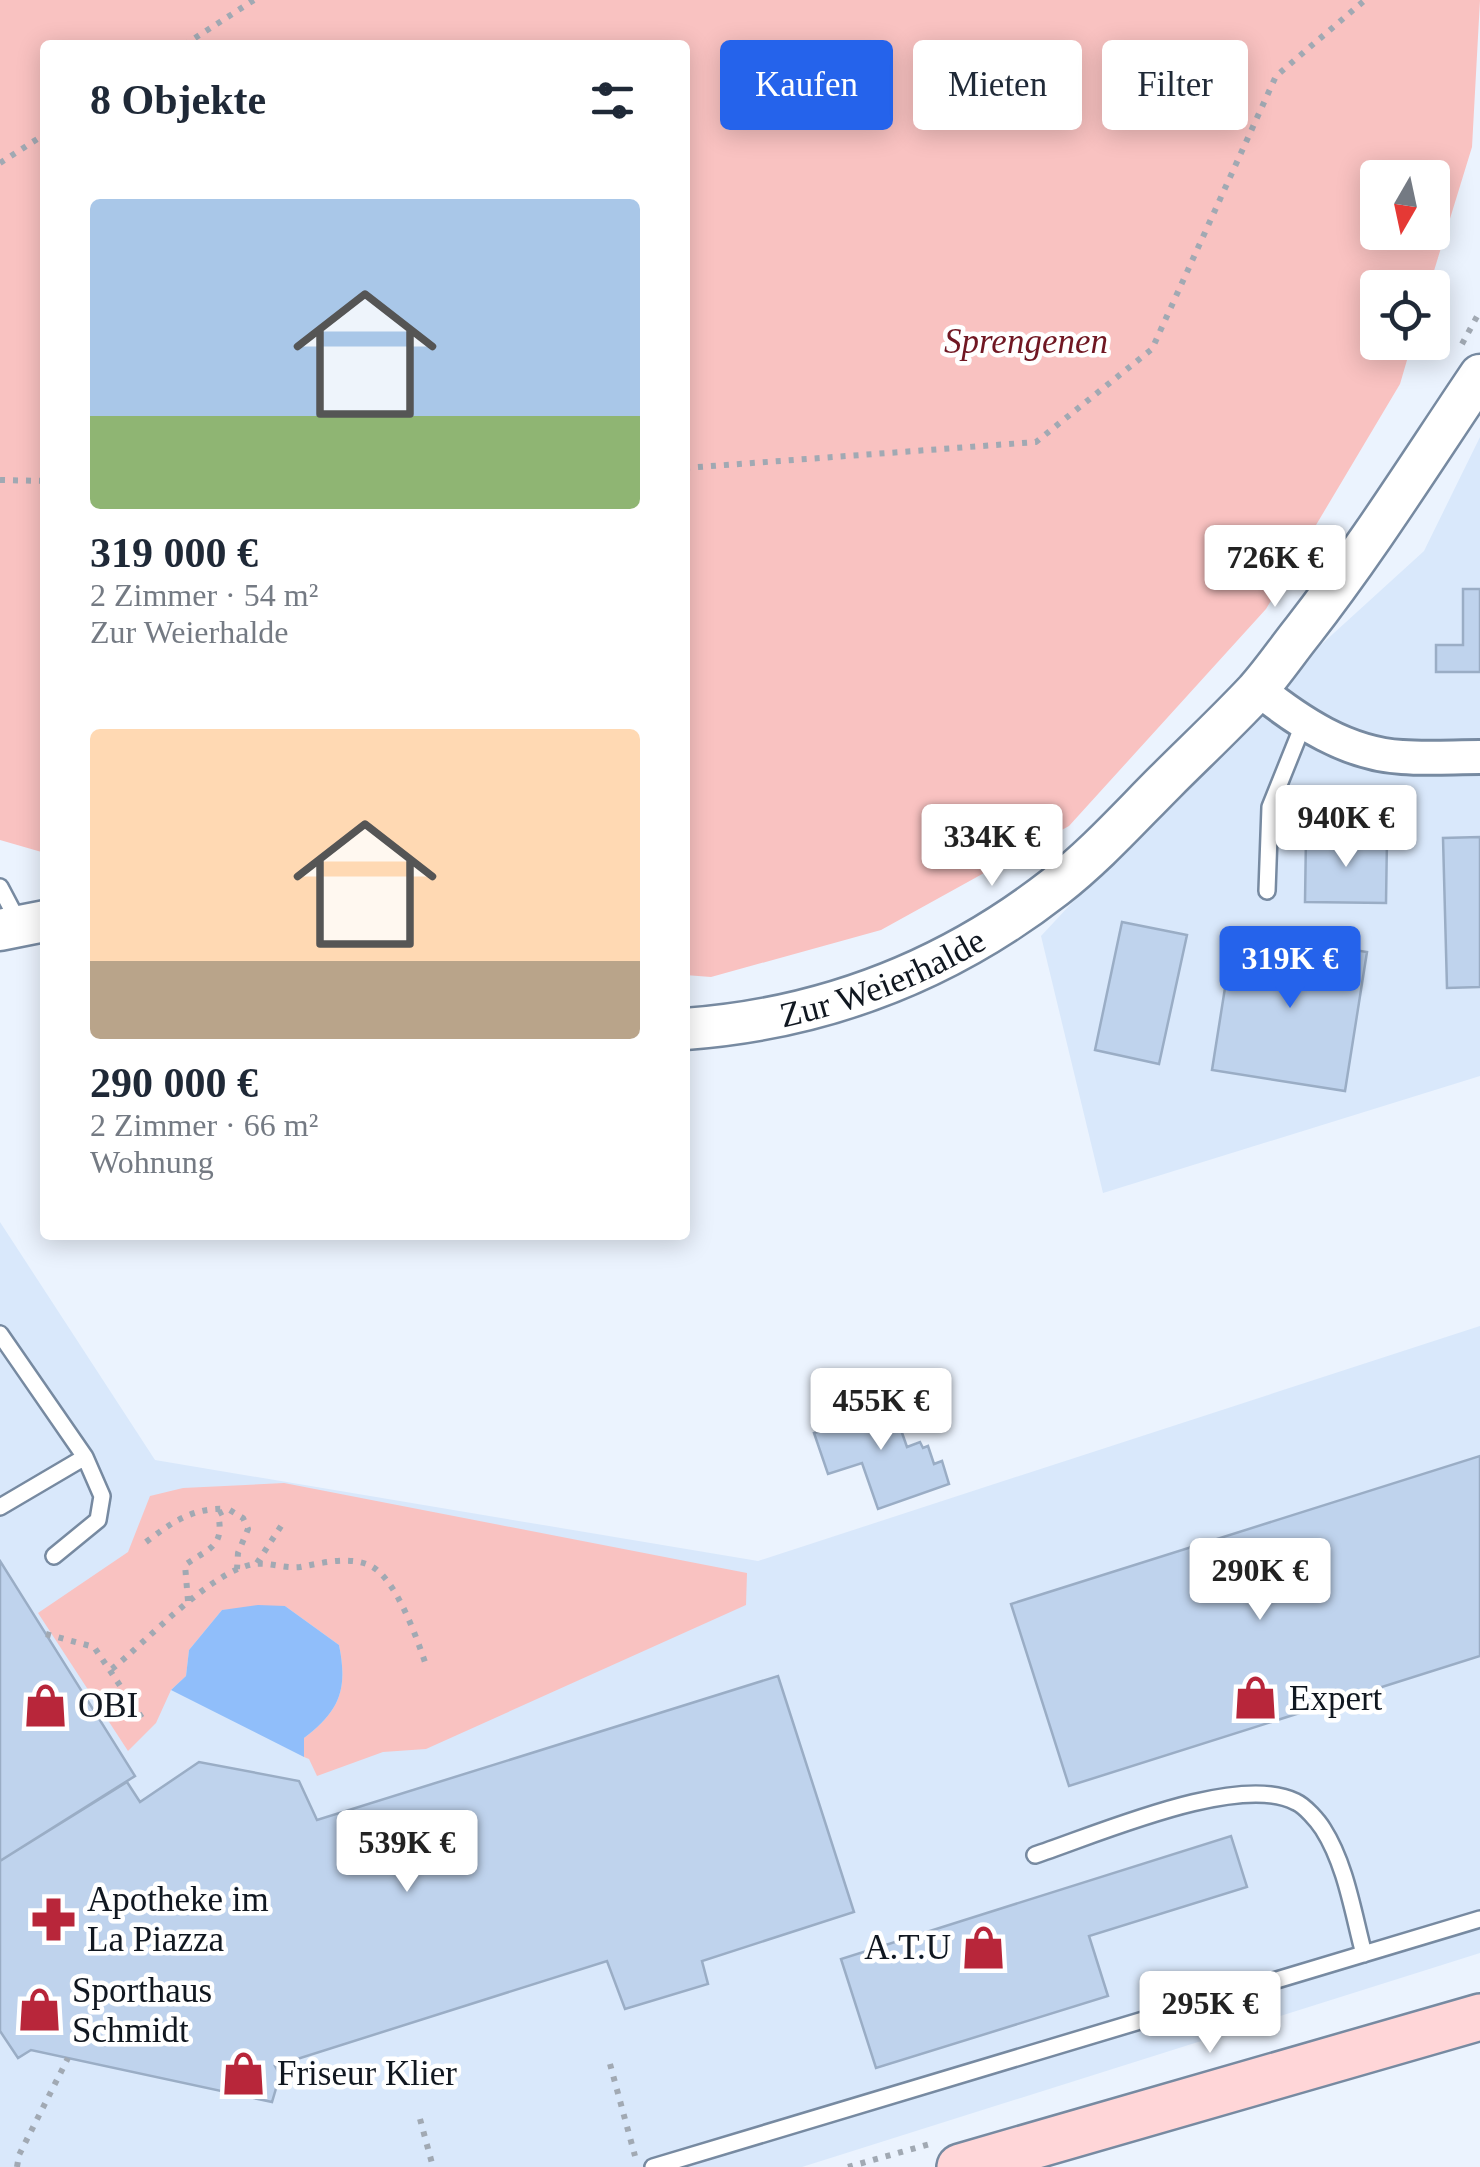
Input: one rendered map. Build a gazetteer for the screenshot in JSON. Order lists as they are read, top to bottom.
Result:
{
  "streets": {
    "street": ["Zur Weierhalde"]
  },
  "parks": ["Sprengenen"],
  "places": {
    "shop": [
      "Expert",
      "OBI",
      "A.T.U",
      "Sporthaus Schmidt",
      "Friseur Klier"
    ],
    "pharmacy": ["Apotheke im La Piazza"]
  },
  "north": "bottom",
  "page": {
    "chip": ["Kaufen", "Mieten", "Filter"],
    "heading": "8 Objekte",
    "list": [
      {
        "name": "319 000 €",
        "note": "2 Zimmer · 54 m² · Zur Weierhalde"
      },
      {
        "name": "290 000 €",
        "note": "2 Zimmer · 66 m² · Wohnung"
      }
    ],
    "price": [
      "726K €",
      "940K €",
      "334K €",
      "319K €",
      "455K €",
      "290K €",
      "539K €",
      "295K €"
    ]
  }
}
